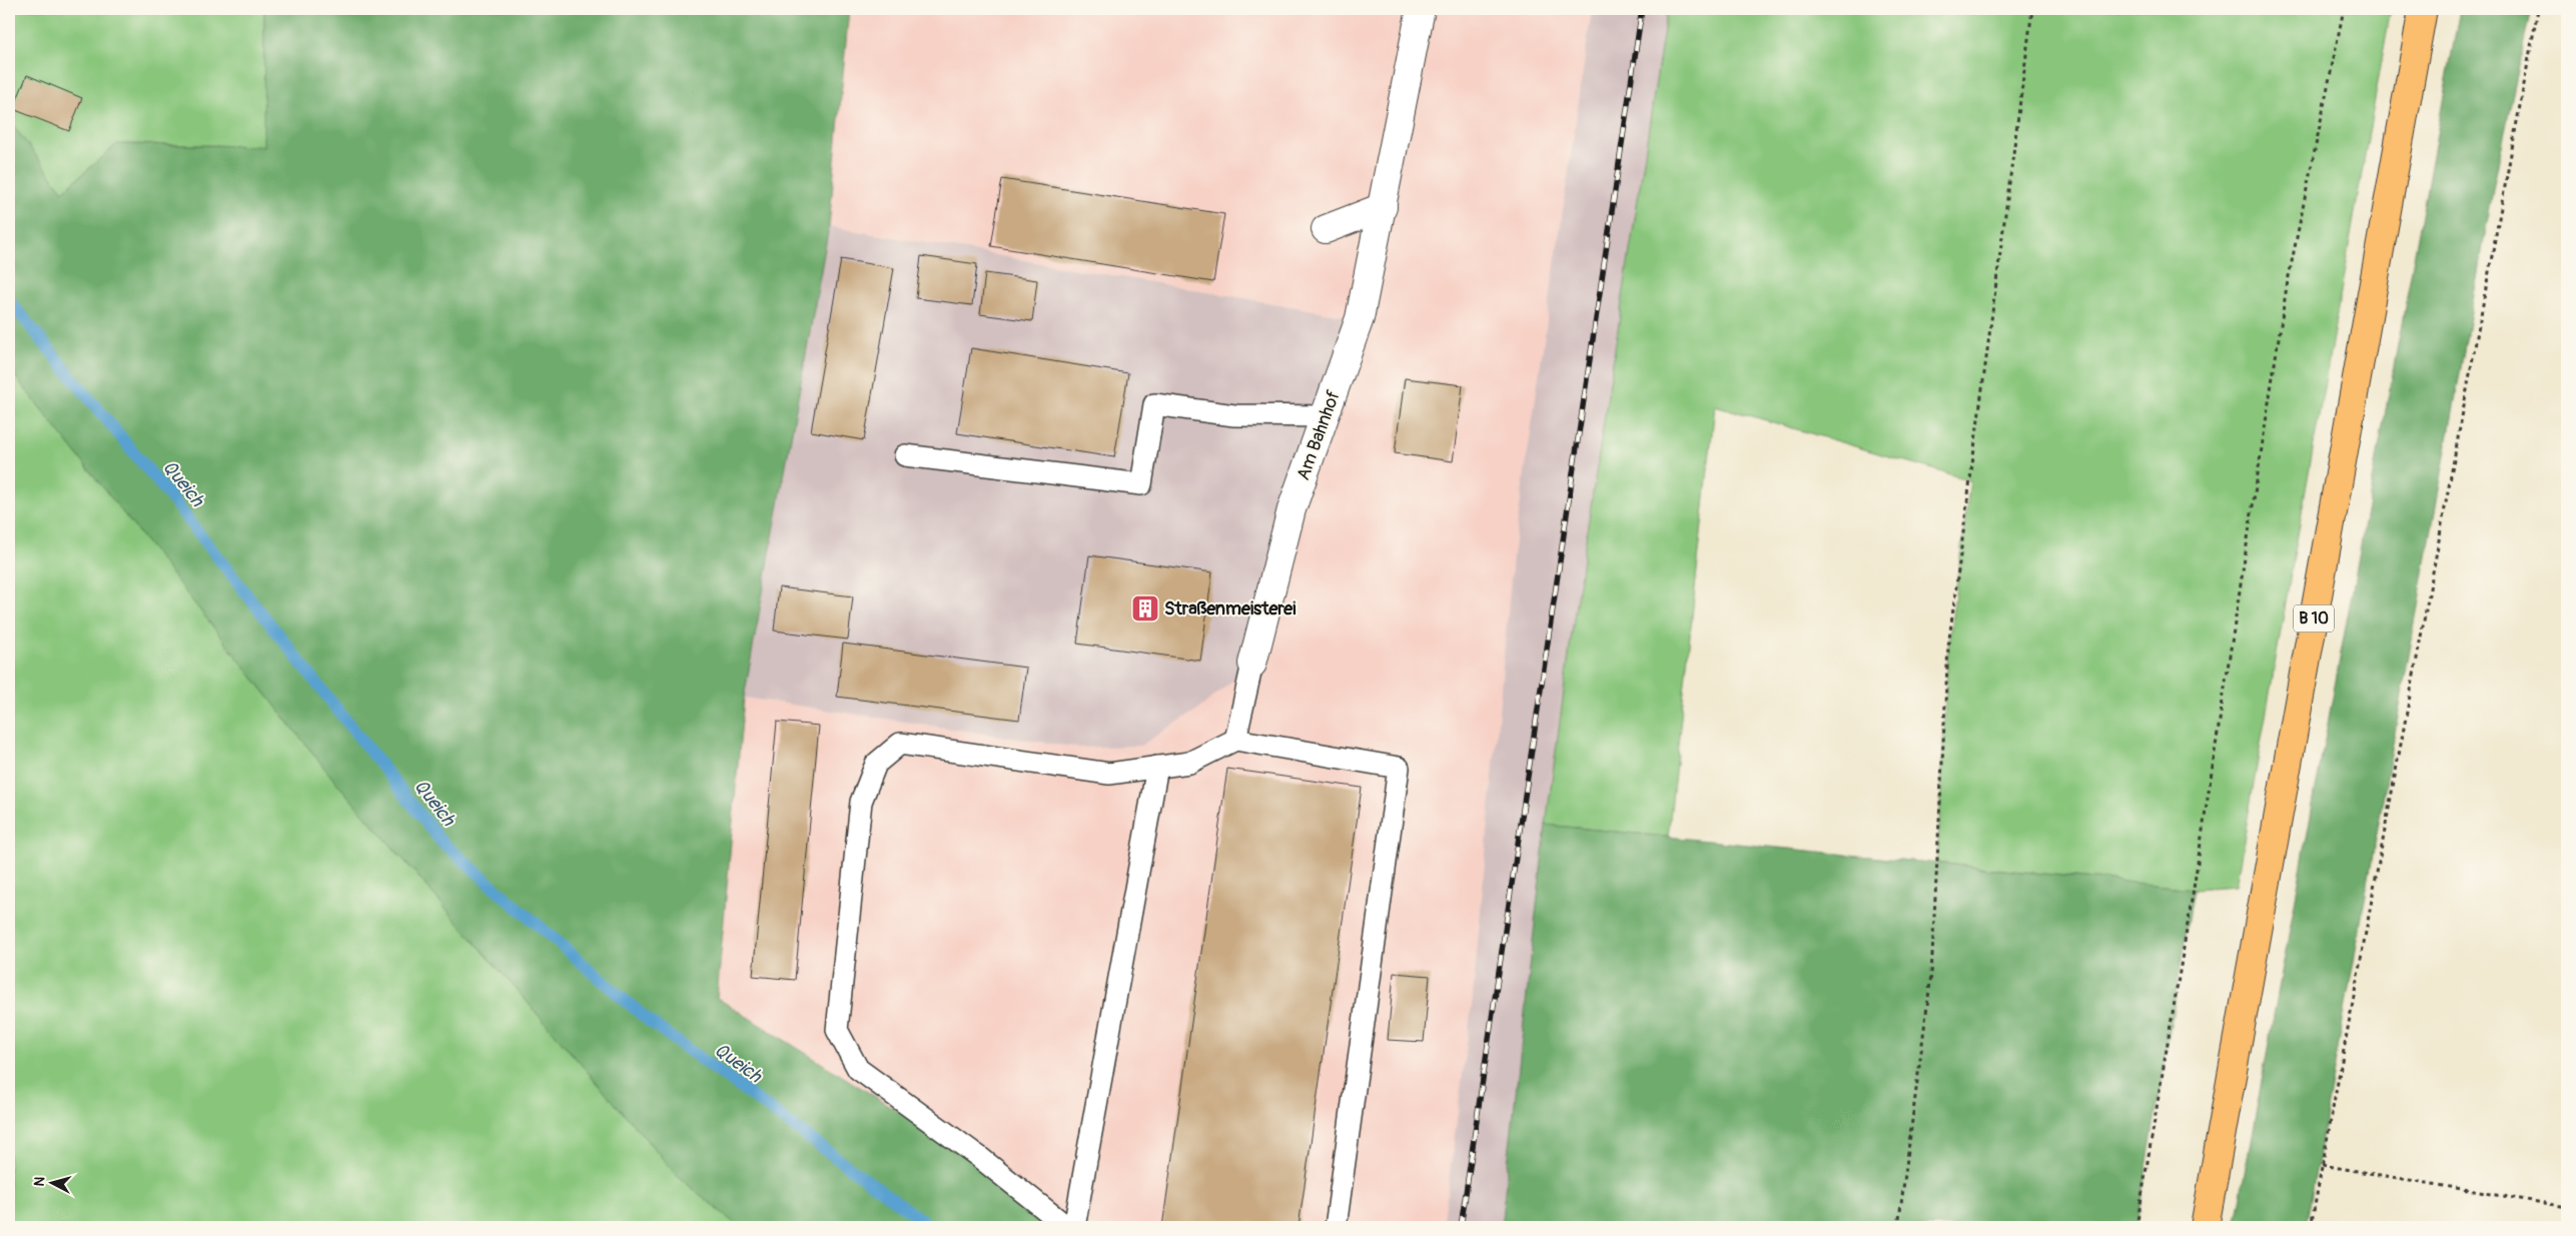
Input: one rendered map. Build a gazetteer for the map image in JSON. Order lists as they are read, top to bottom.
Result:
{
  "streets": {
    "highway": ["B 10"],
    "street": ["Am Bahnhof"]
  },
  "water": ["Queich"],
  "places": {
    "building": ["Straßenmeisterei"]
  },
  "north": "left"
}
